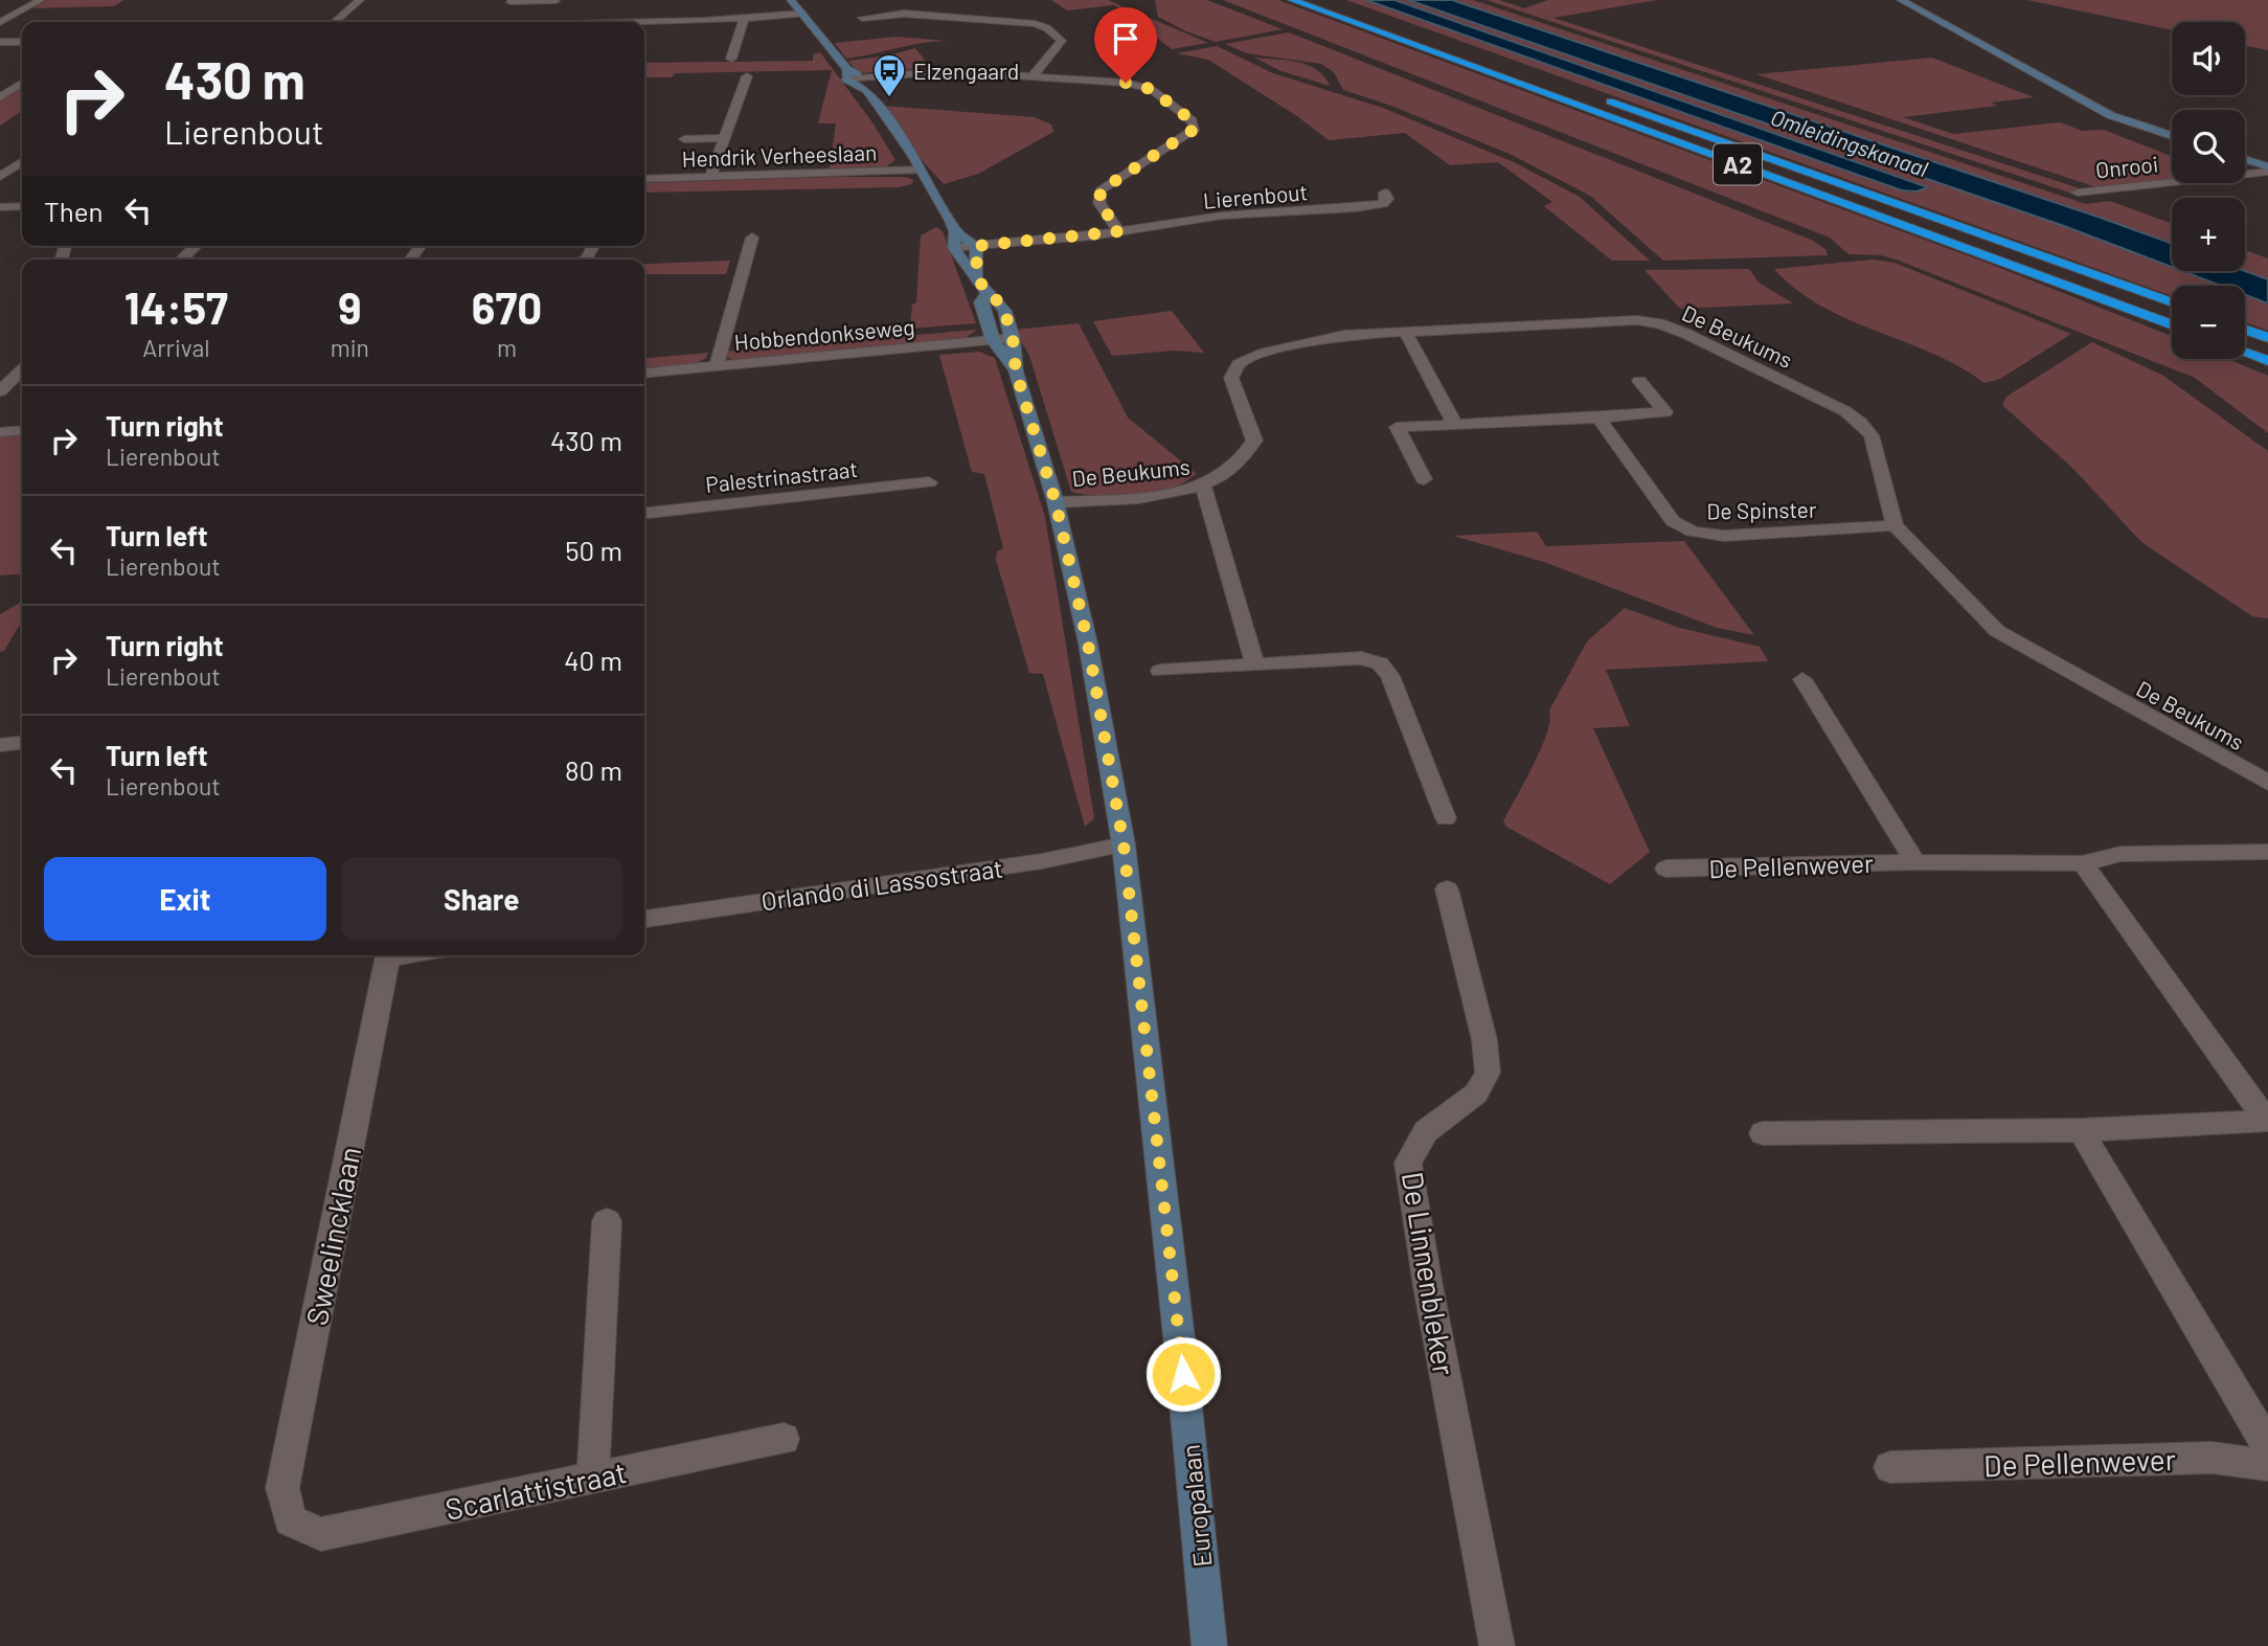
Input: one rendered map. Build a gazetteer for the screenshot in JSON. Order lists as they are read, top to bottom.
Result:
{
  "streets": {
    "highway": ["A2"],
    "street": [
      "Hendrik Verheeslaan",
      "Onrooi",
      "Lierenbout",
      "Hobbendonkseweg",
      "De Beukums",
      "Palestrinastraat",
      "De Spinster",
      "De Pellenwever",
      "Orlando di Lassostraat",
      "Sweelincklaan",
      "De Linnenbleker",
      "Scarlattistraat",
      "Europalaan"
    ]
  },
  "crossings": [
    ["Lierenbout", "Europalaan"],
    ["Hobbendonkseweg", "Europalaan"],
    ["De Beukums", "De Spinster"],
    ["De Beukums", "Europalaan"],
    ["Orlando di Lassostraat", "Europalaan"],
    ["Sweelincklaan", "Scarlattistraat"]
  ],
  "water": ["Omleidingskanaal"],
  "places": {
    "bus stop": ["Elzengaard"]
  },
  "page": {
    "map_buttons": ["+", "−"],
    "turn": ["430 m", "Lierenbout"],
    "then": "Then",
    "eta": [
      "14:57",
      "Arrival",
      "9",
      "min",
      "670",
      "m"
    ],
    "list": [
      {
        "name": "Turn right",
        "note": "Lierenbout",
        "value": "430 m"
      },
      {
        "name": "Turn left",
        "note": "Lierenbout",
        "value": "50 m"
      },
      {
        "name": "Turn right",
        "note": "Lierenbout",
        "value": "40 m"
      },
      {
        "name": "Turn left",
        "note": "Lierenbout",
        "value": "80 m"
      }
    ],
    "buttons": ["Exit", "Share"]
  }
}
